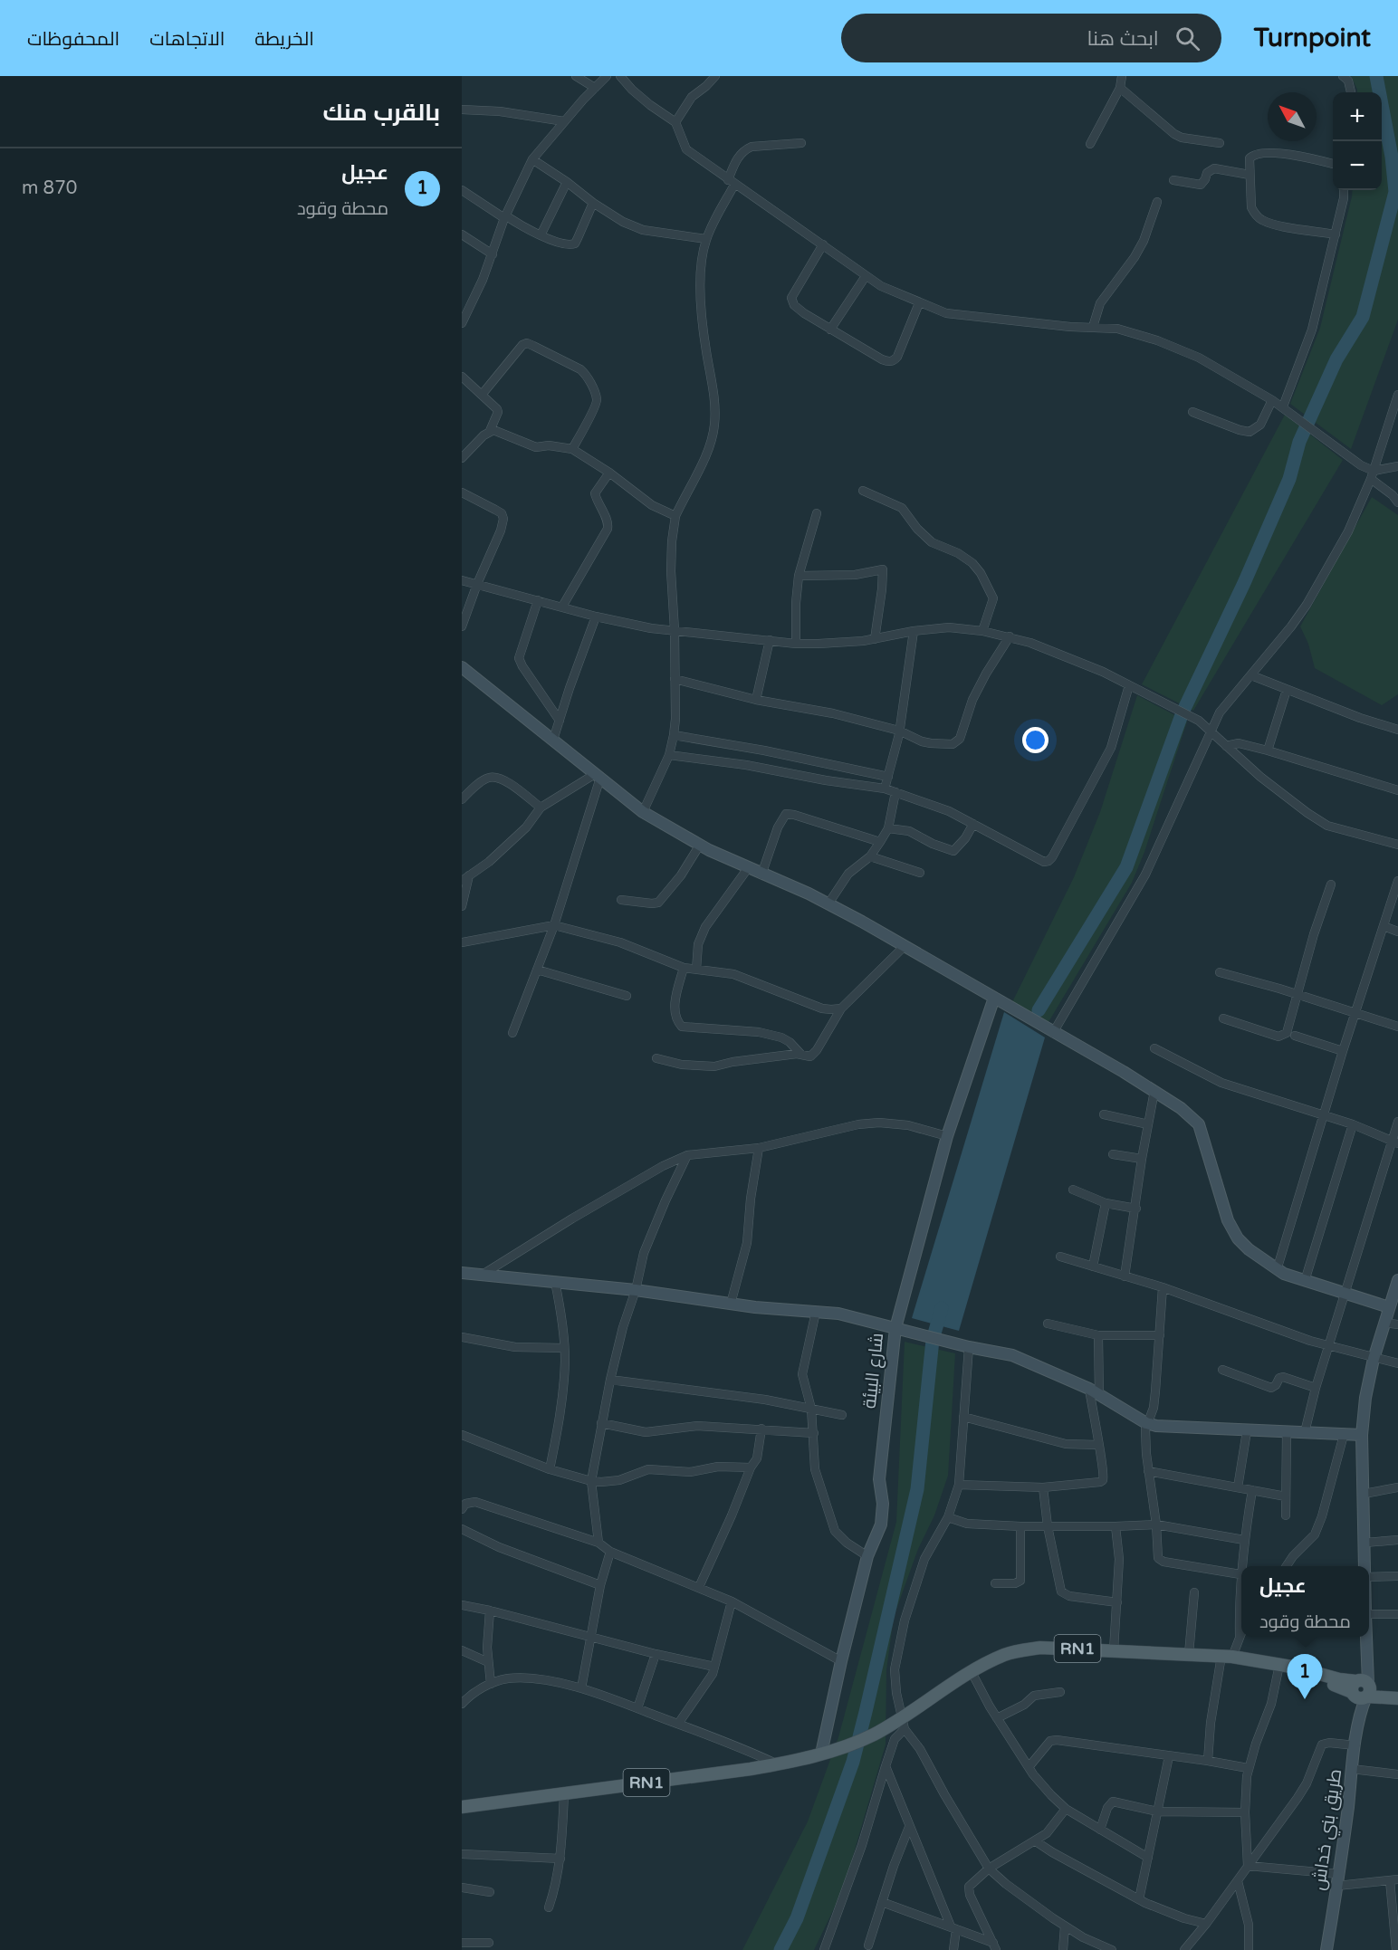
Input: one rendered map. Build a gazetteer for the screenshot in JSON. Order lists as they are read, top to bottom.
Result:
{
  "streets": {
    "main road": ["RN1"],
    "street": ["شارع البيئة", "طريق بني خداش"]
  },
  "crossings": [
    ["شارع البيئة", "RN1"],
    ["RN1", "طريق بني خداش"]
  ],
  "north": "top left",
  "page": {
    "header": "Turnpoint",
    "search": "ابحث هنا",
    "nav": ["الخريطة", "الاتجاهات", "المحفوظات"],
    "heading": "بالقرب منك",
    "map_buttons": ["+", "−"],
    "list": [
      {
        "mark": "1",
        "name": "عجيل",
        "note": "محطة وقود",
        "value": "870 m"
      }
    ],
    "popup": ["عجيل", "محطة وقود"],
    "pins": "1"
  }
}
